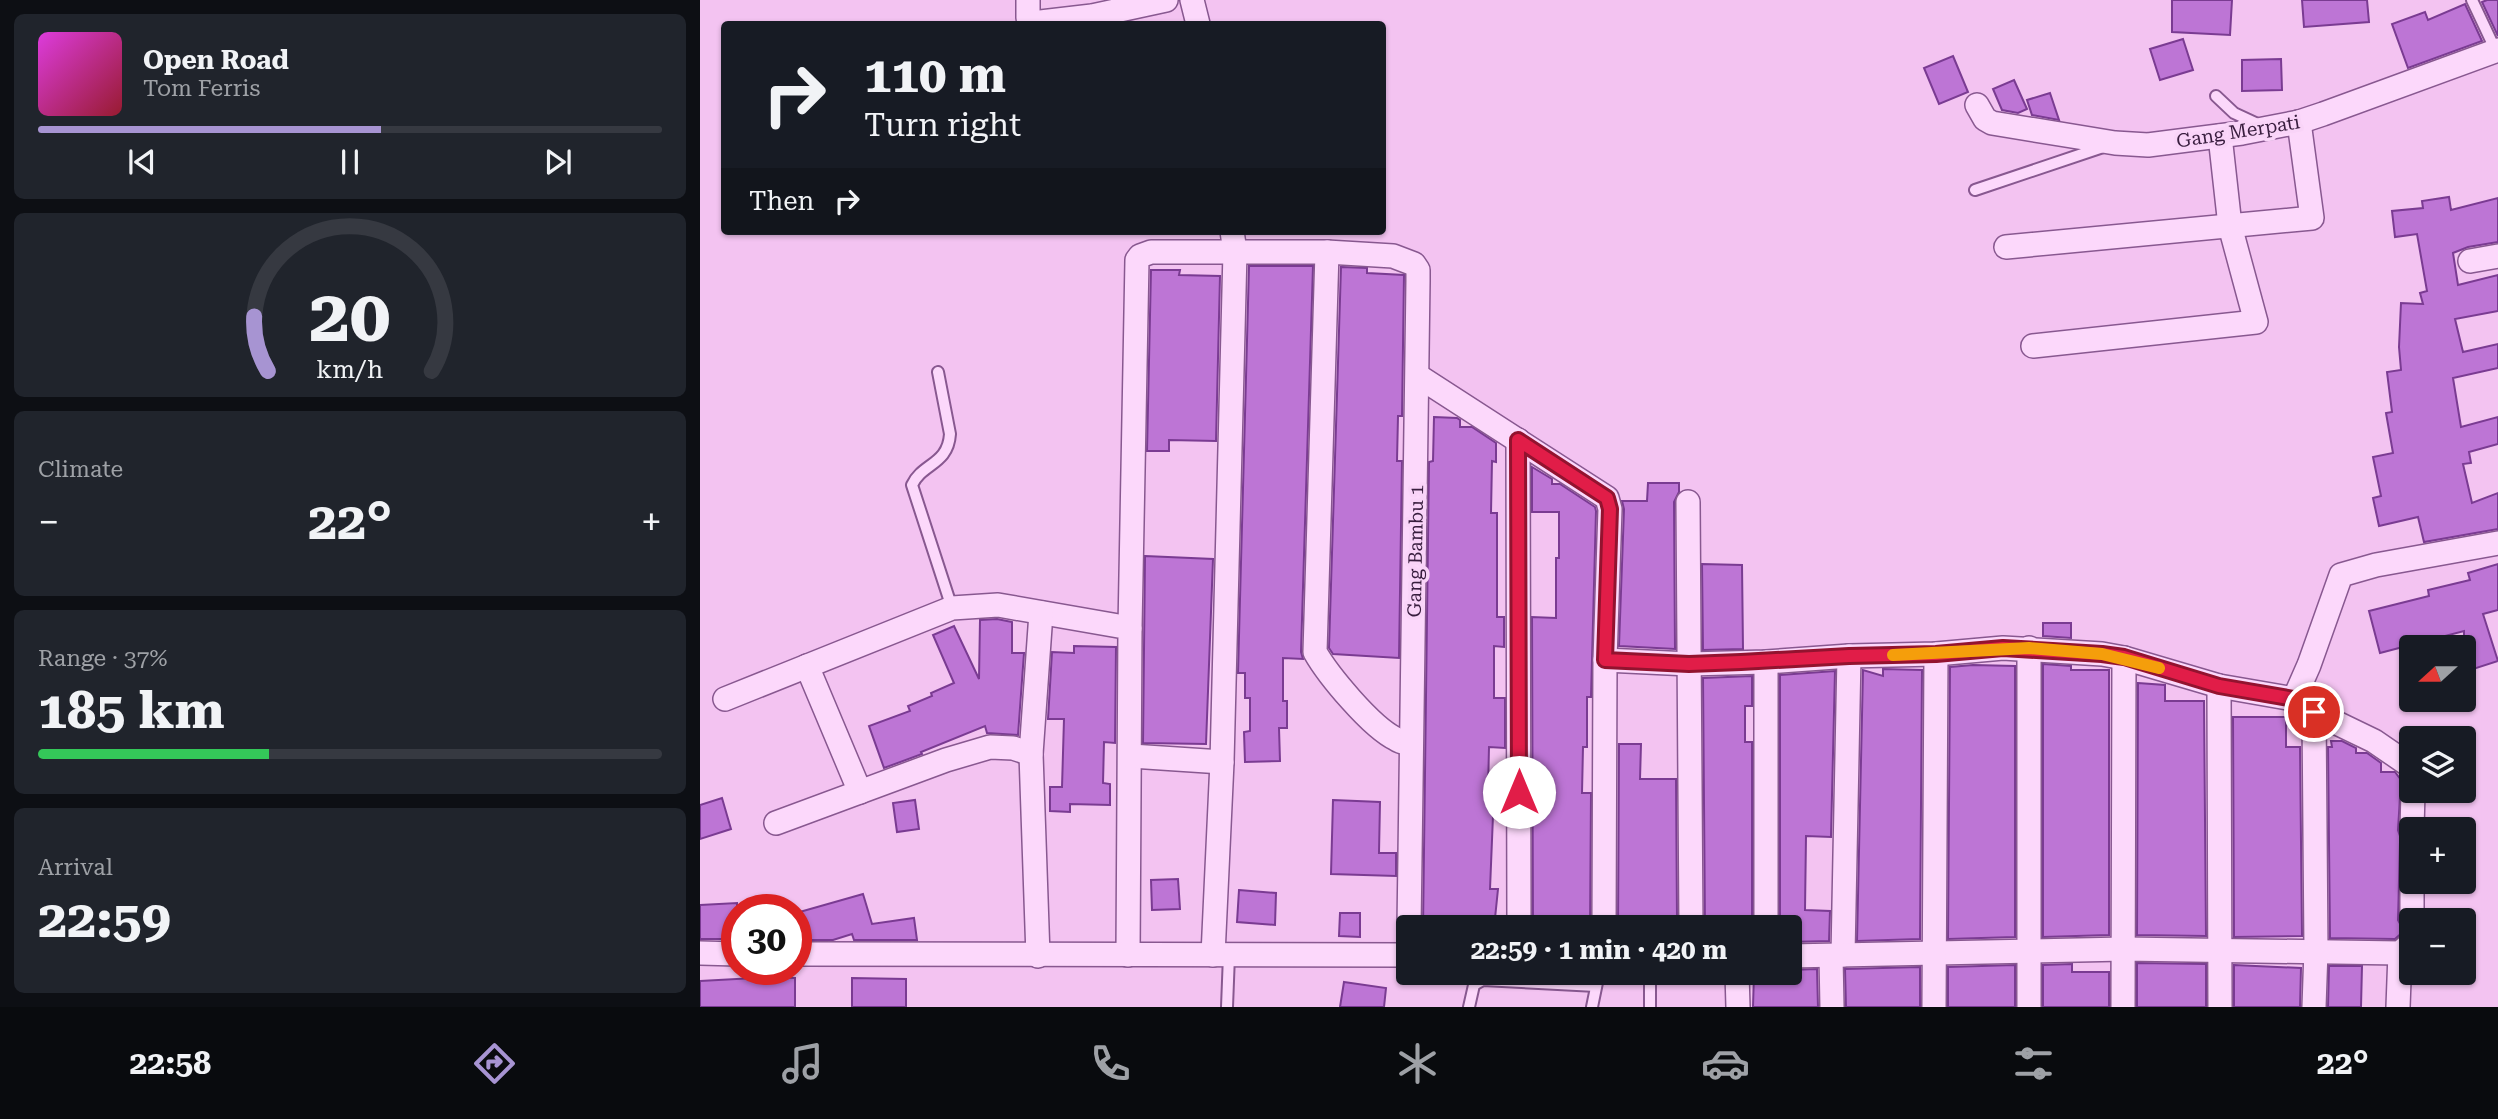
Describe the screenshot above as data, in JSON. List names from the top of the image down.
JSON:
{
  "streets": {
    "street": ["Gang Merpati", "Gang Bambu 1"]
  },
  "north": "left",
  "page": {
    "turn": ["110 m", "Turn right"],
    "song": ["Open Road", "Tom Ferris"],
    "then": "Then",
    "tile": [
      "Climate",
      ["Range · 37%", "185 km"],
      ["Arrival", "22:59"]
    ],
    "heat": ["−", "22°", "+"],
    "map_buttons": ["+", "−"],
    "limit": "30",
    "trip": "22:59 · 1 min · 420 m",
    "tabs": ["22:58", "22°"],
    "gauge": ["20", "km/h"]
  }
}
